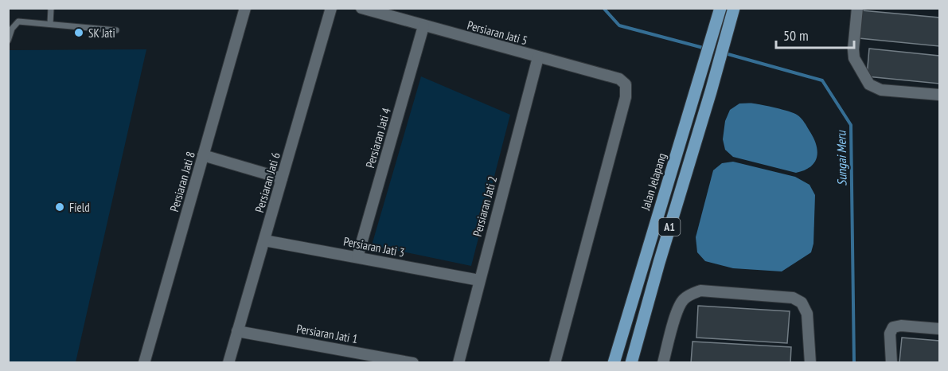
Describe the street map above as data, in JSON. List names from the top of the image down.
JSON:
{
  "streets": {
    "main road": ["Jalan Jelapang", "A1"],
    "street": [
      "Persiaran Jati 5",
      "Persiaran Jati 4",
      "Persiaran Jati 8",
      "Persiaran Jati 6",
      "Persiaran Jati 2",
      "Persiaran Jati 3",
      "Persiaran Jati 1"
    ]
  },
  "crossings": [
    ["Persiaran Jati 5", "Persiaran Jati 4"],
    ["Persiaran Jati 5", "Persiaran Jati 2"],
    ["Persiaran Jati 4", "Persiaran Jati 3"],
    ["Persiaran Jati 6", "Persiaran Jati 3"],
    ["Persiaran Jati 6", "Persiaran Jati 1"],
    ["Persiaran Jati 2", "Persiaran Jati 3"]
  ],
  "water": ["Sungai Meru"],
  "places": ["SK Jati", "Field"],
  "scale_bar": "50 m"
}
